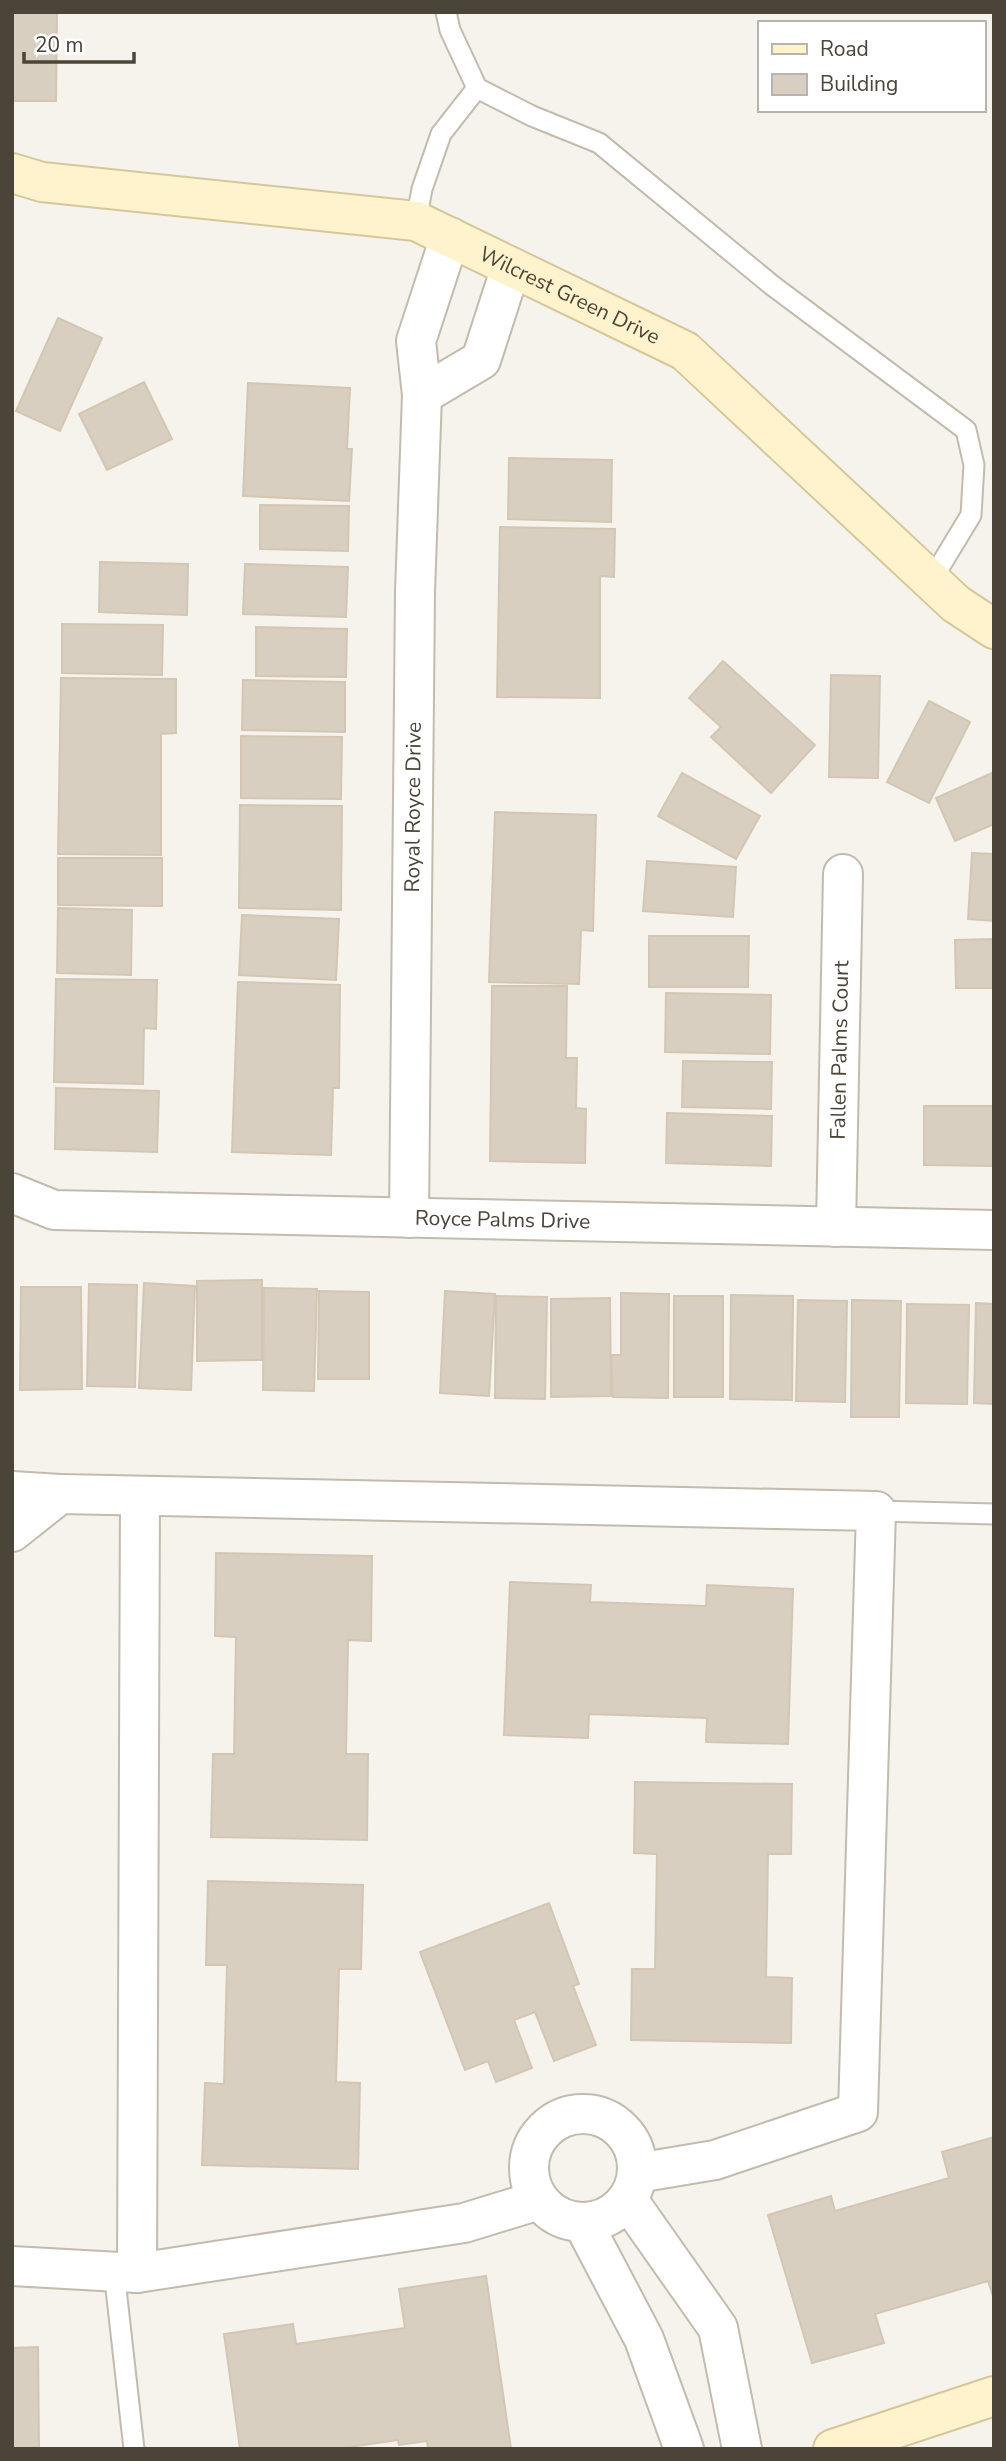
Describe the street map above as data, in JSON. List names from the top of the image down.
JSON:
{
  "streets": {
    "street": [
      "Wilcrest Green Drive",
      "Royal Royce Drive",
      "Fallen Palms Court",
      "Royce Palms Drive"
    ]
  },
  "crossings": [
    ["Wilcrest Green Drive", "Royal Royce Drive"],
    ["Royal Royce Drive", "Royce Palms Drive"],
    ["Fallen Palms Court", "Royce Palms Drive"]
  ],
  "legend": ["Road", "Building"],
  "scale_bar": "20 m"
}
